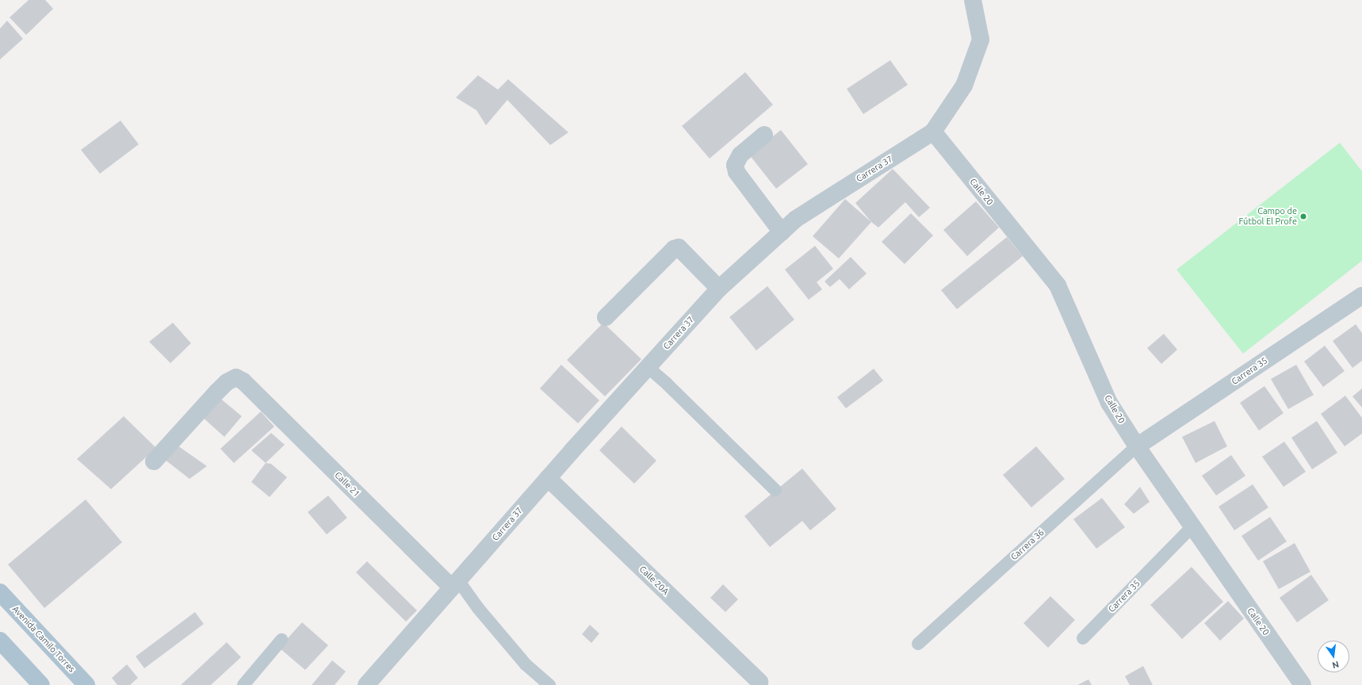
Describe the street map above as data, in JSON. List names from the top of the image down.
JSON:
{
  "streets": {
    "main road": ["Avenida Camilo Torres"],
    "street": [
      "Carrera 37",
      "Calle 20",
      "Carrera 35",
      "Calle 21",
      "Calle 20A"
    ],
    "lane": ["Carrera 36"]
  },
  "crossings": [
    ["Carrera 37", "Calle 20"],
    ["Carrera 37", "Calle 21"],
    ["Carrera 37", "Calle 20A"],
    ["Calle 20", "Carrera 35"],
    ["Calle 20", "Carrera 36"],
    ["Carrera 35", "Carrera 36"]
  ],
  "places": ["Campo de Fútbol El Profe"],
  "north": "bottom"
}
